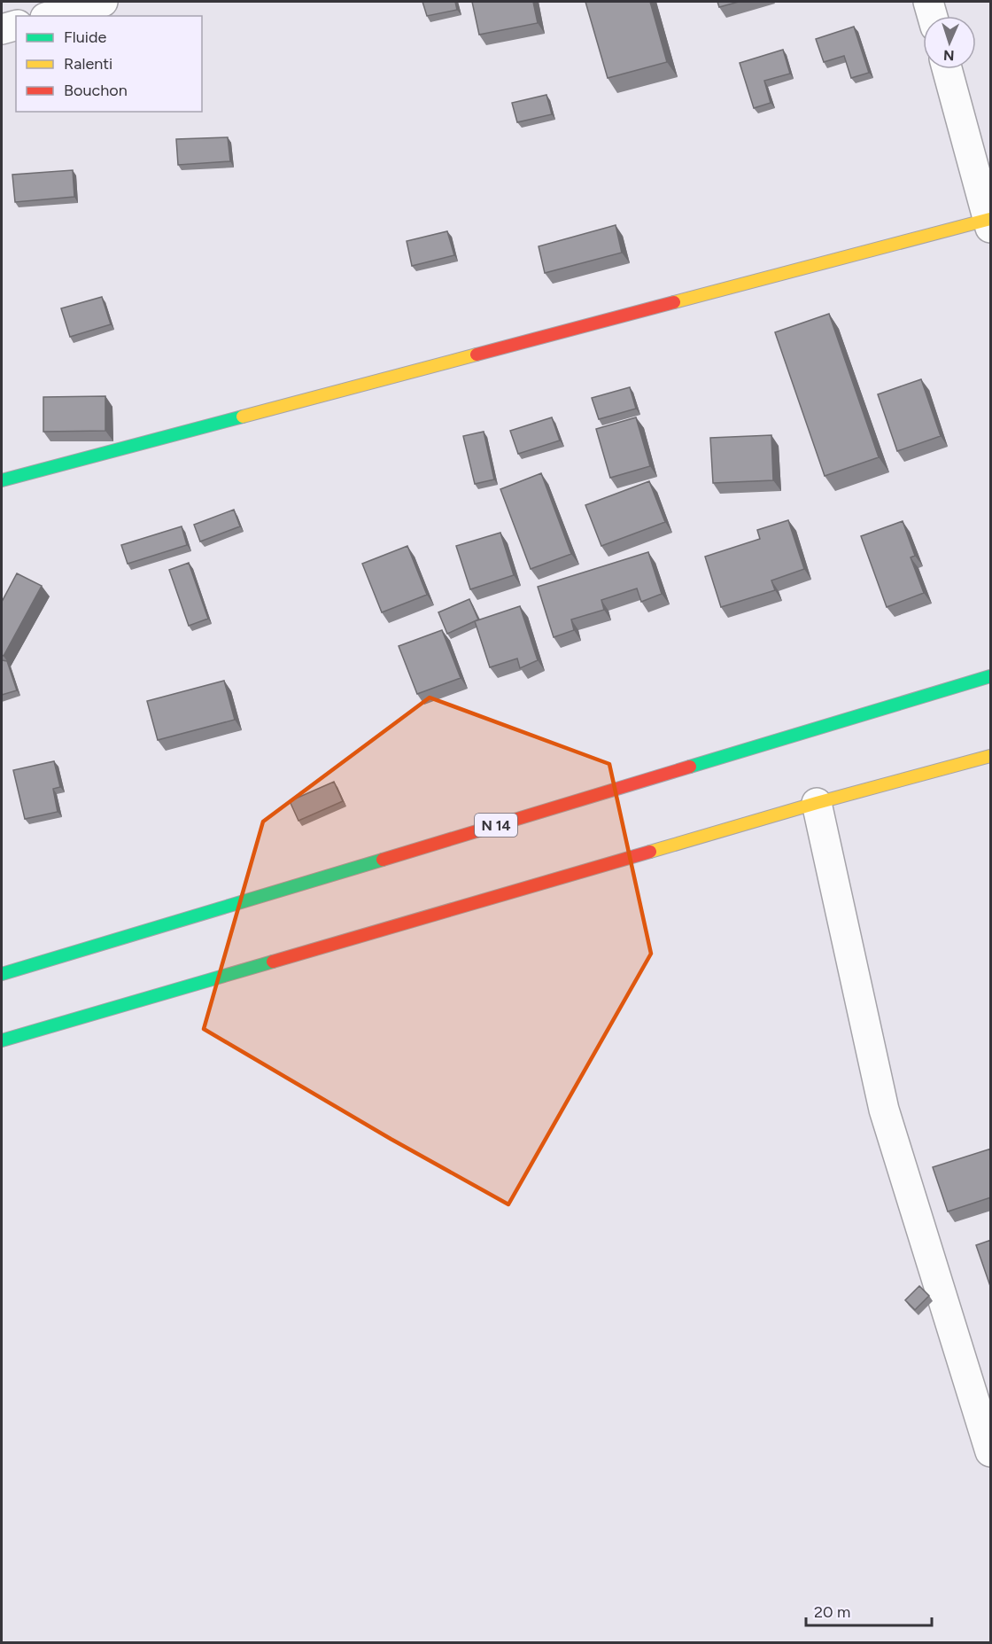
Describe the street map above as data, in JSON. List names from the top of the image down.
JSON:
{
  "streets": {
    "main road": ["N 14"]
  },
  "legend": ["Fluide", "Ralenti", "Bouchon"],
  "scale_bar": "20 m",
  "north": "bottom"
}
